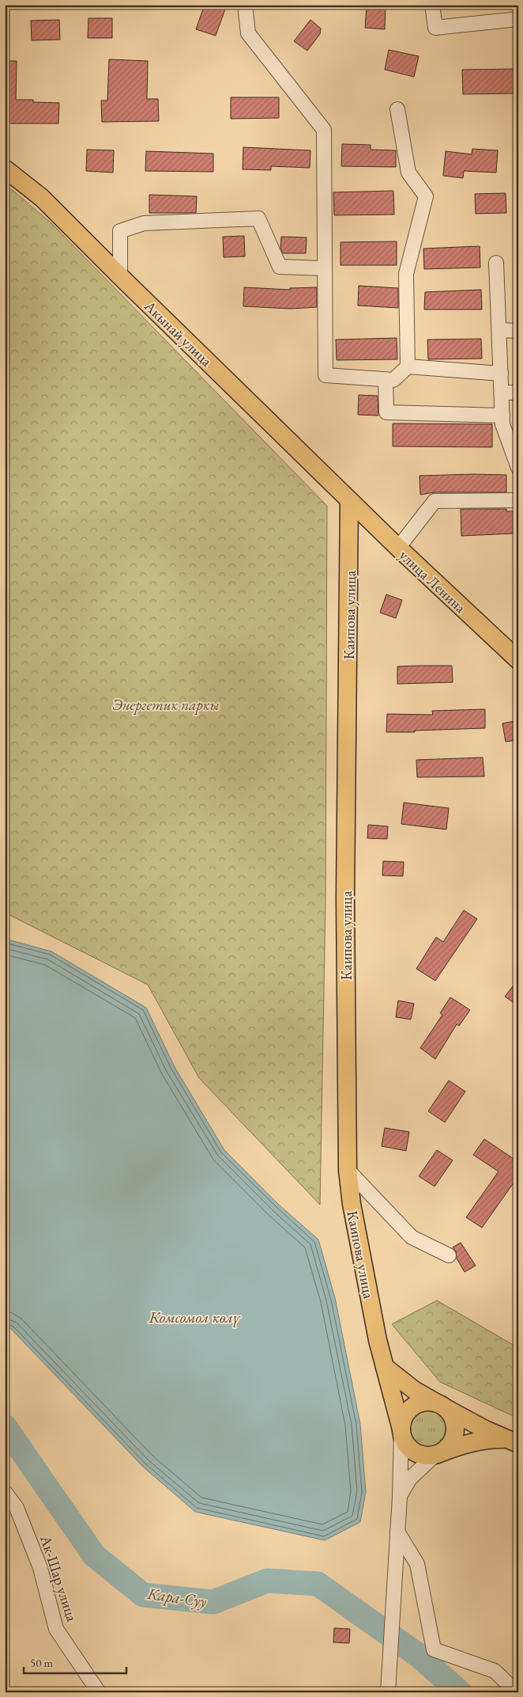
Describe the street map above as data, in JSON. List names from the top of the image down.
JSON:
{
  "streets": {
    "main road": ["Акынай улица", "улица Ленина", "Каипова улица"],
    "street": ["Ак-Шар улица"]
  },
  "crossings": [
    ["Акынай улица", "улица Ленина"],
    ["Акынай улица", "Каипова улица"],
    ["улица Ленина", "Каипова улица"]
  ],
  "water": ["Комсомол көлү", "Кара-Суу"],
  "parks": ["Энергетик паркы"],
  "scale_bar": "50 m"
}
